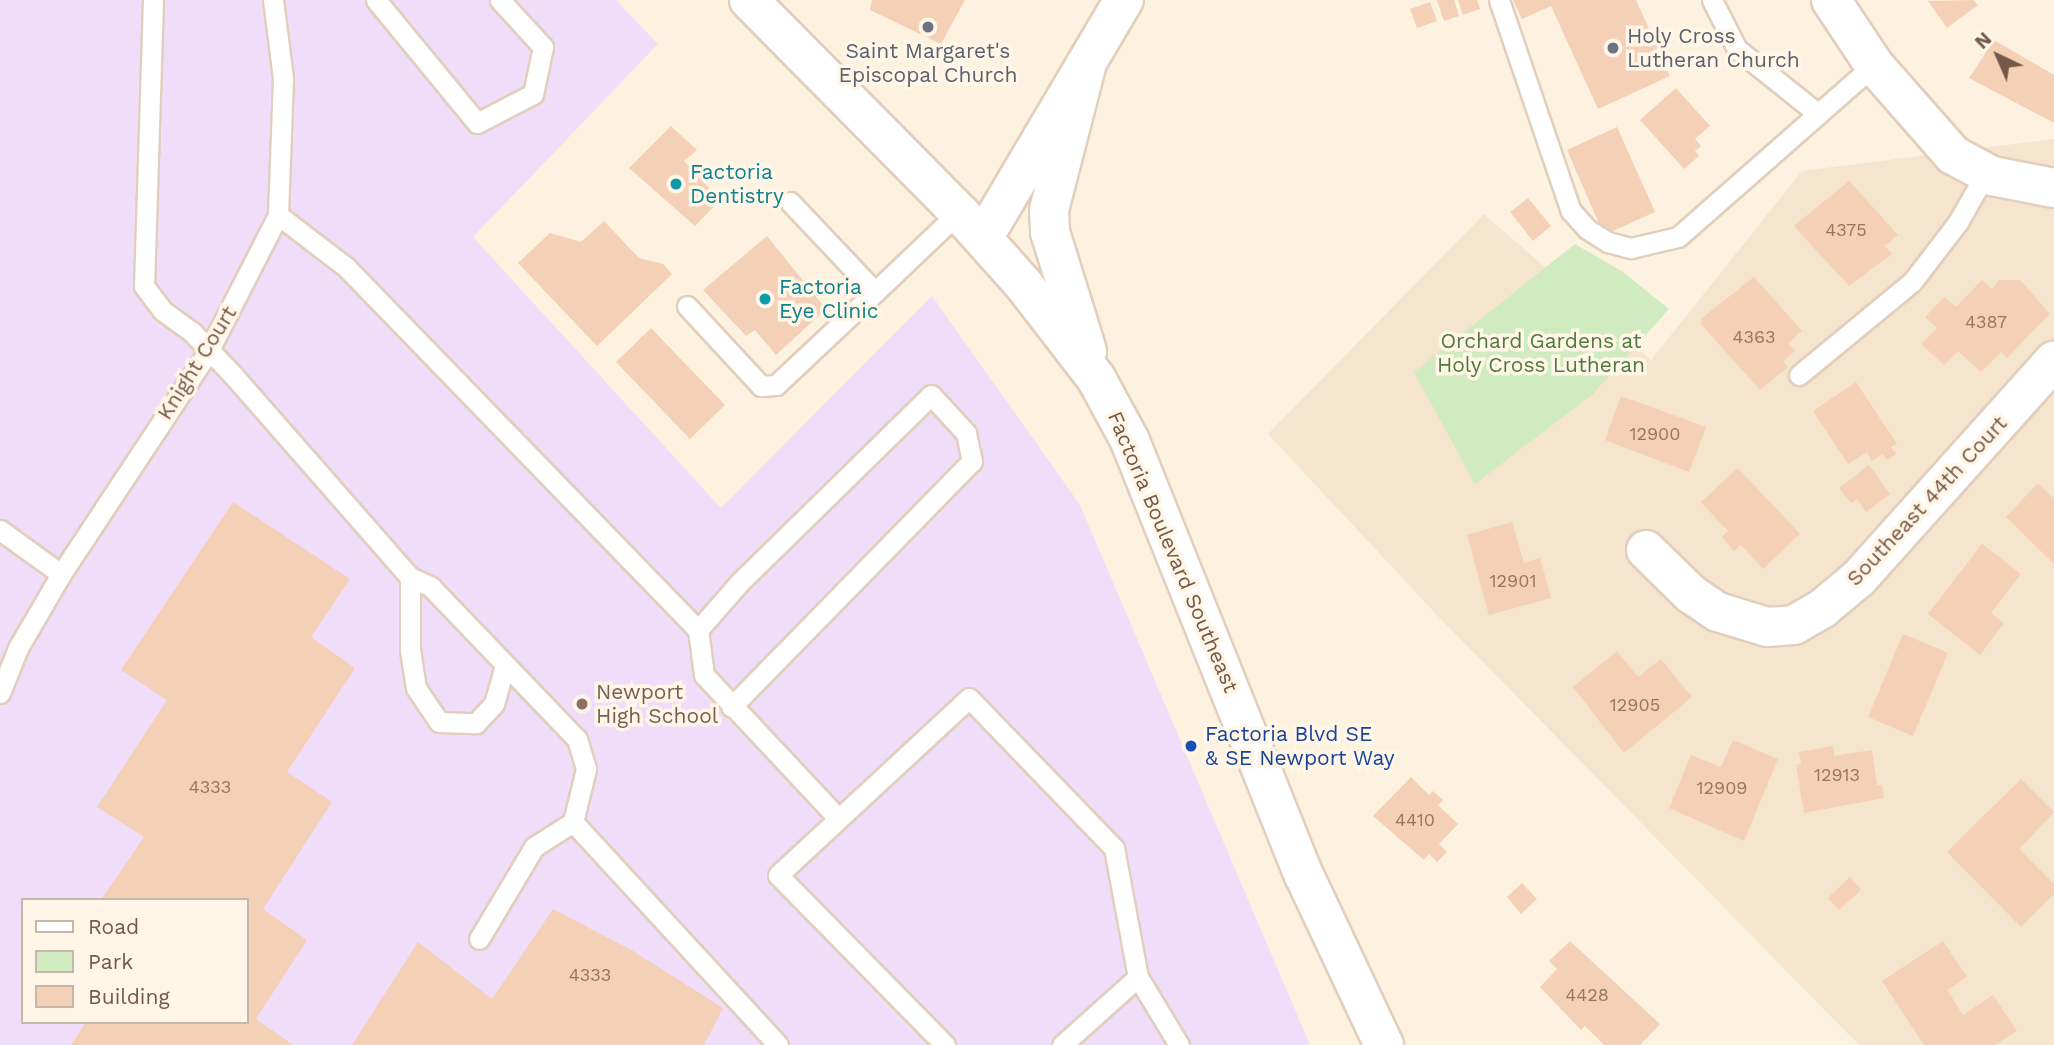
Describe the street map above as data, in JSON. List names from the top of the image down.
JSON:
{
  "streets": {
    "main road": ["Southeast 44th Court", "Factoria Boulevard Southeast"],
    "lane": ["Knight Court"]
  },
  "parks": ["Orchard Gardens at Holy Cross Lutheran"],
  "places": [
    "Saint Margaret's Episcopal Church",
    "Holy Cross Lutheran Church",
    "Factoria Dentistry",
    "Factoria Eye Clinic",
    "Newport High School",
    "Factoria Blvd SE & SE Newport Way"
  ],
  "house_numbers": [
    "4375",
    "4387",
    "4363",
    "12900",
    "12901",
    "12905",
    "12913",
    "4333",
    "12909",
    "4410",
    "4333",
    "4428"
  ],
  "legend": ["Road", "Park", "Building"],
  "north": "top left"
}
